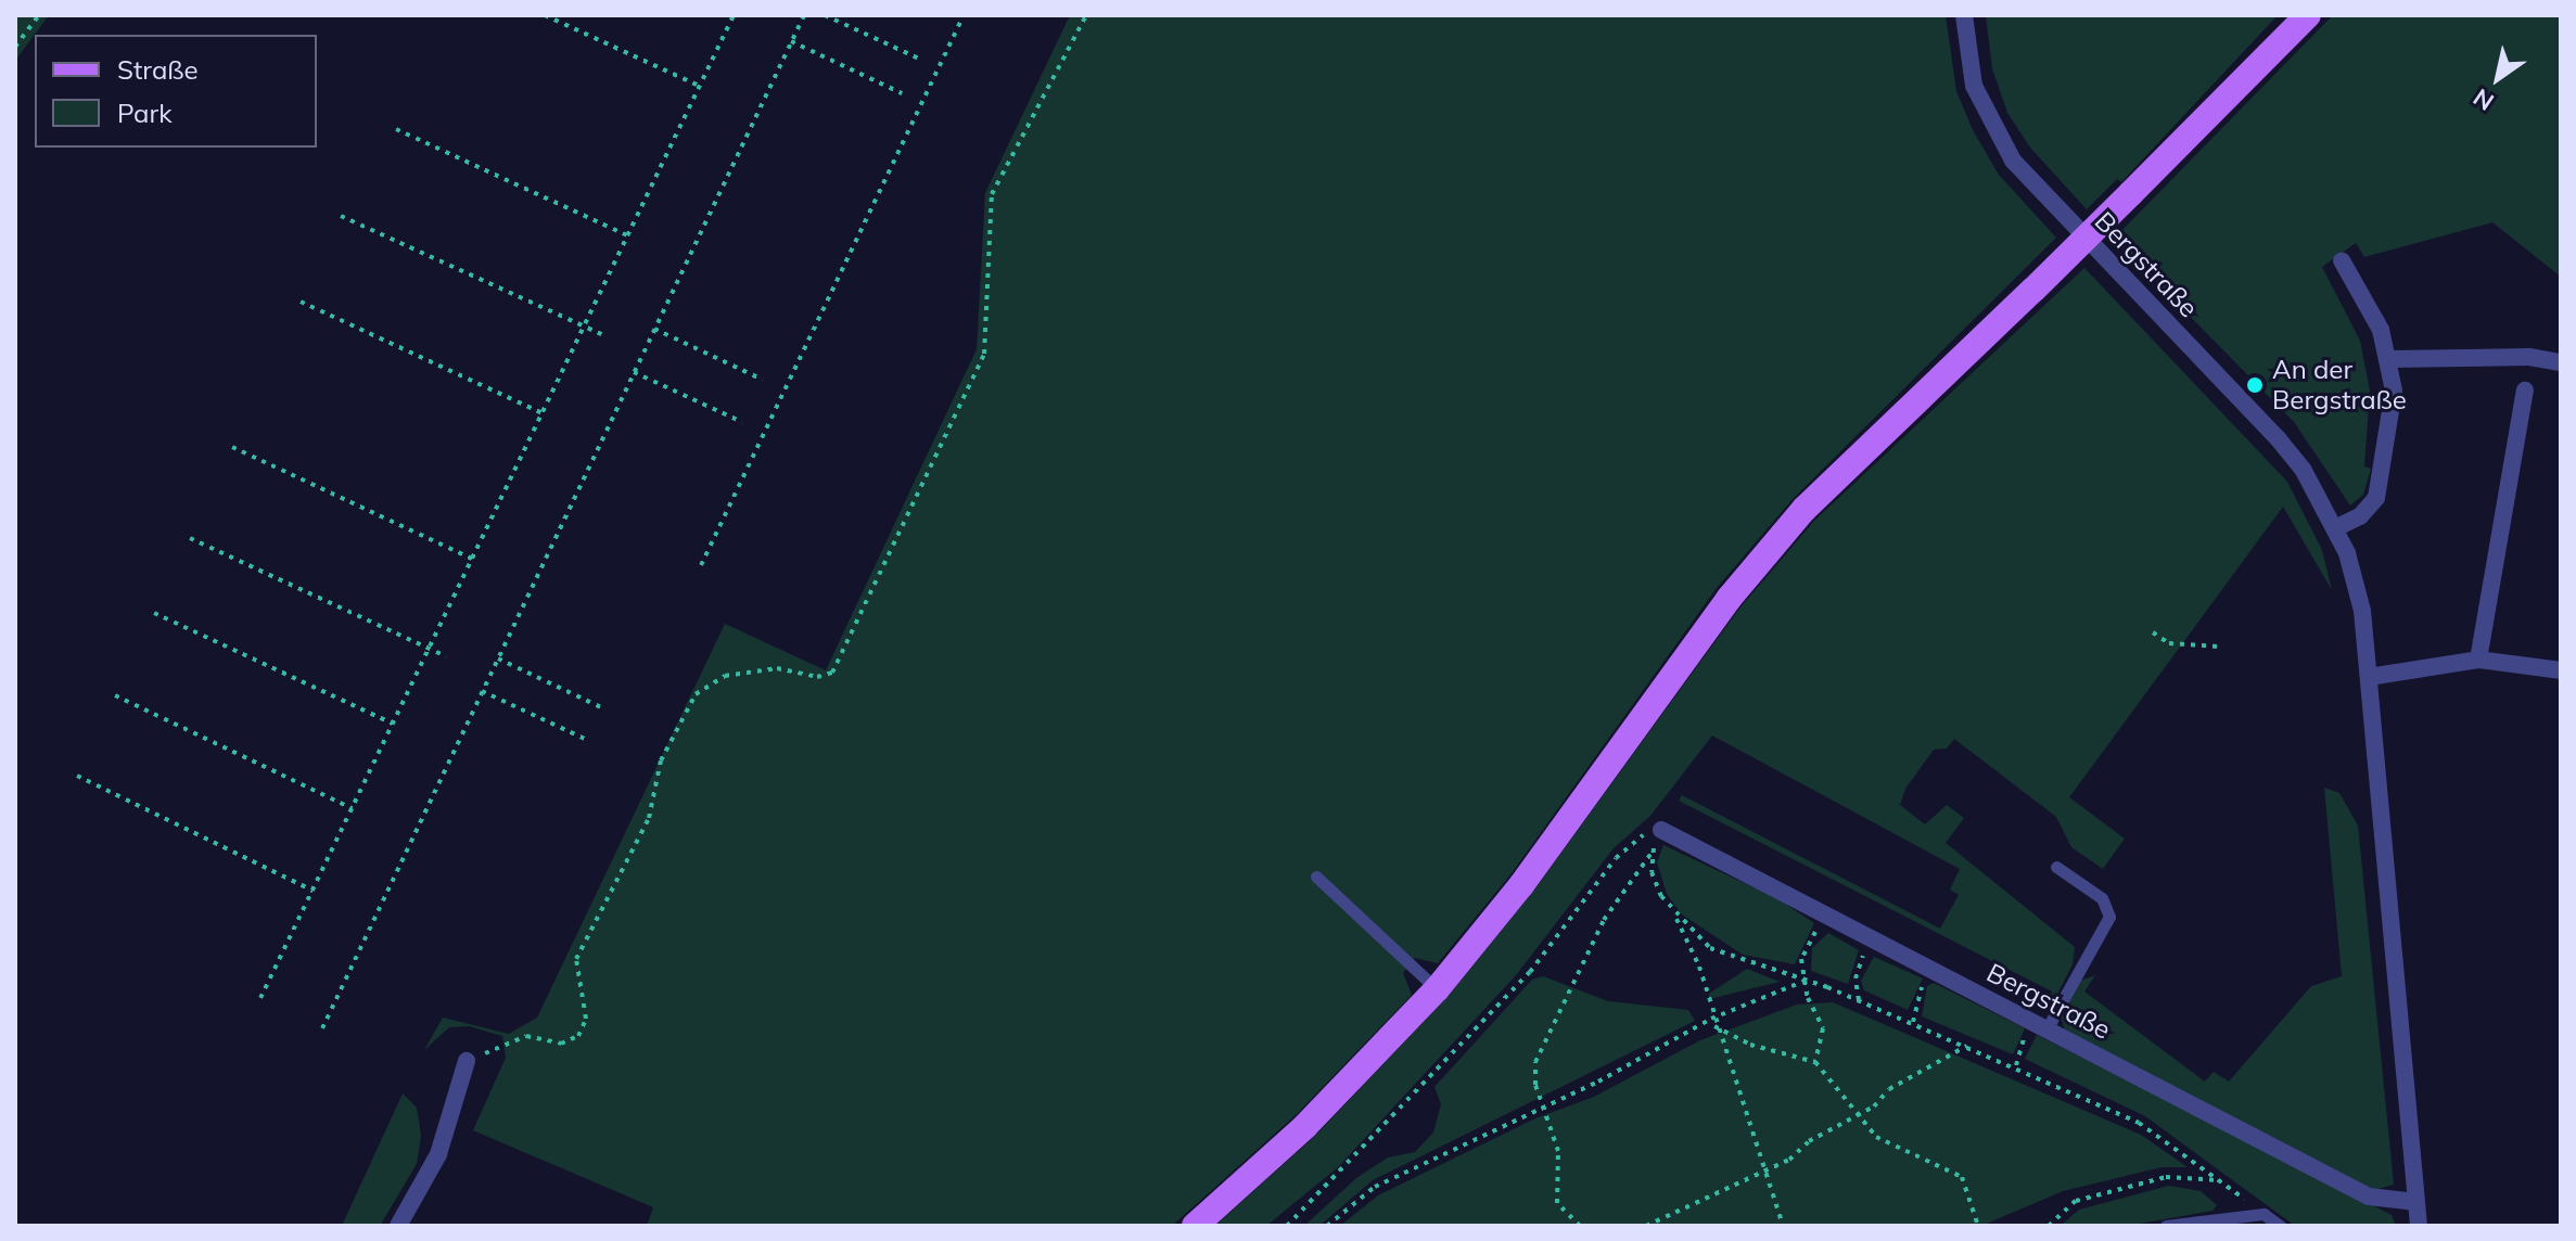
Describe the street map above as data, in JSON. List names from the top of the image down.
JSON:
{
  "streets": {
    "street": ["Bergstraße"]
  },
  "places": ["An der Bergstraße"],
  "legend": ["Straße", "Park"],
  "north": "bottom left"
}
